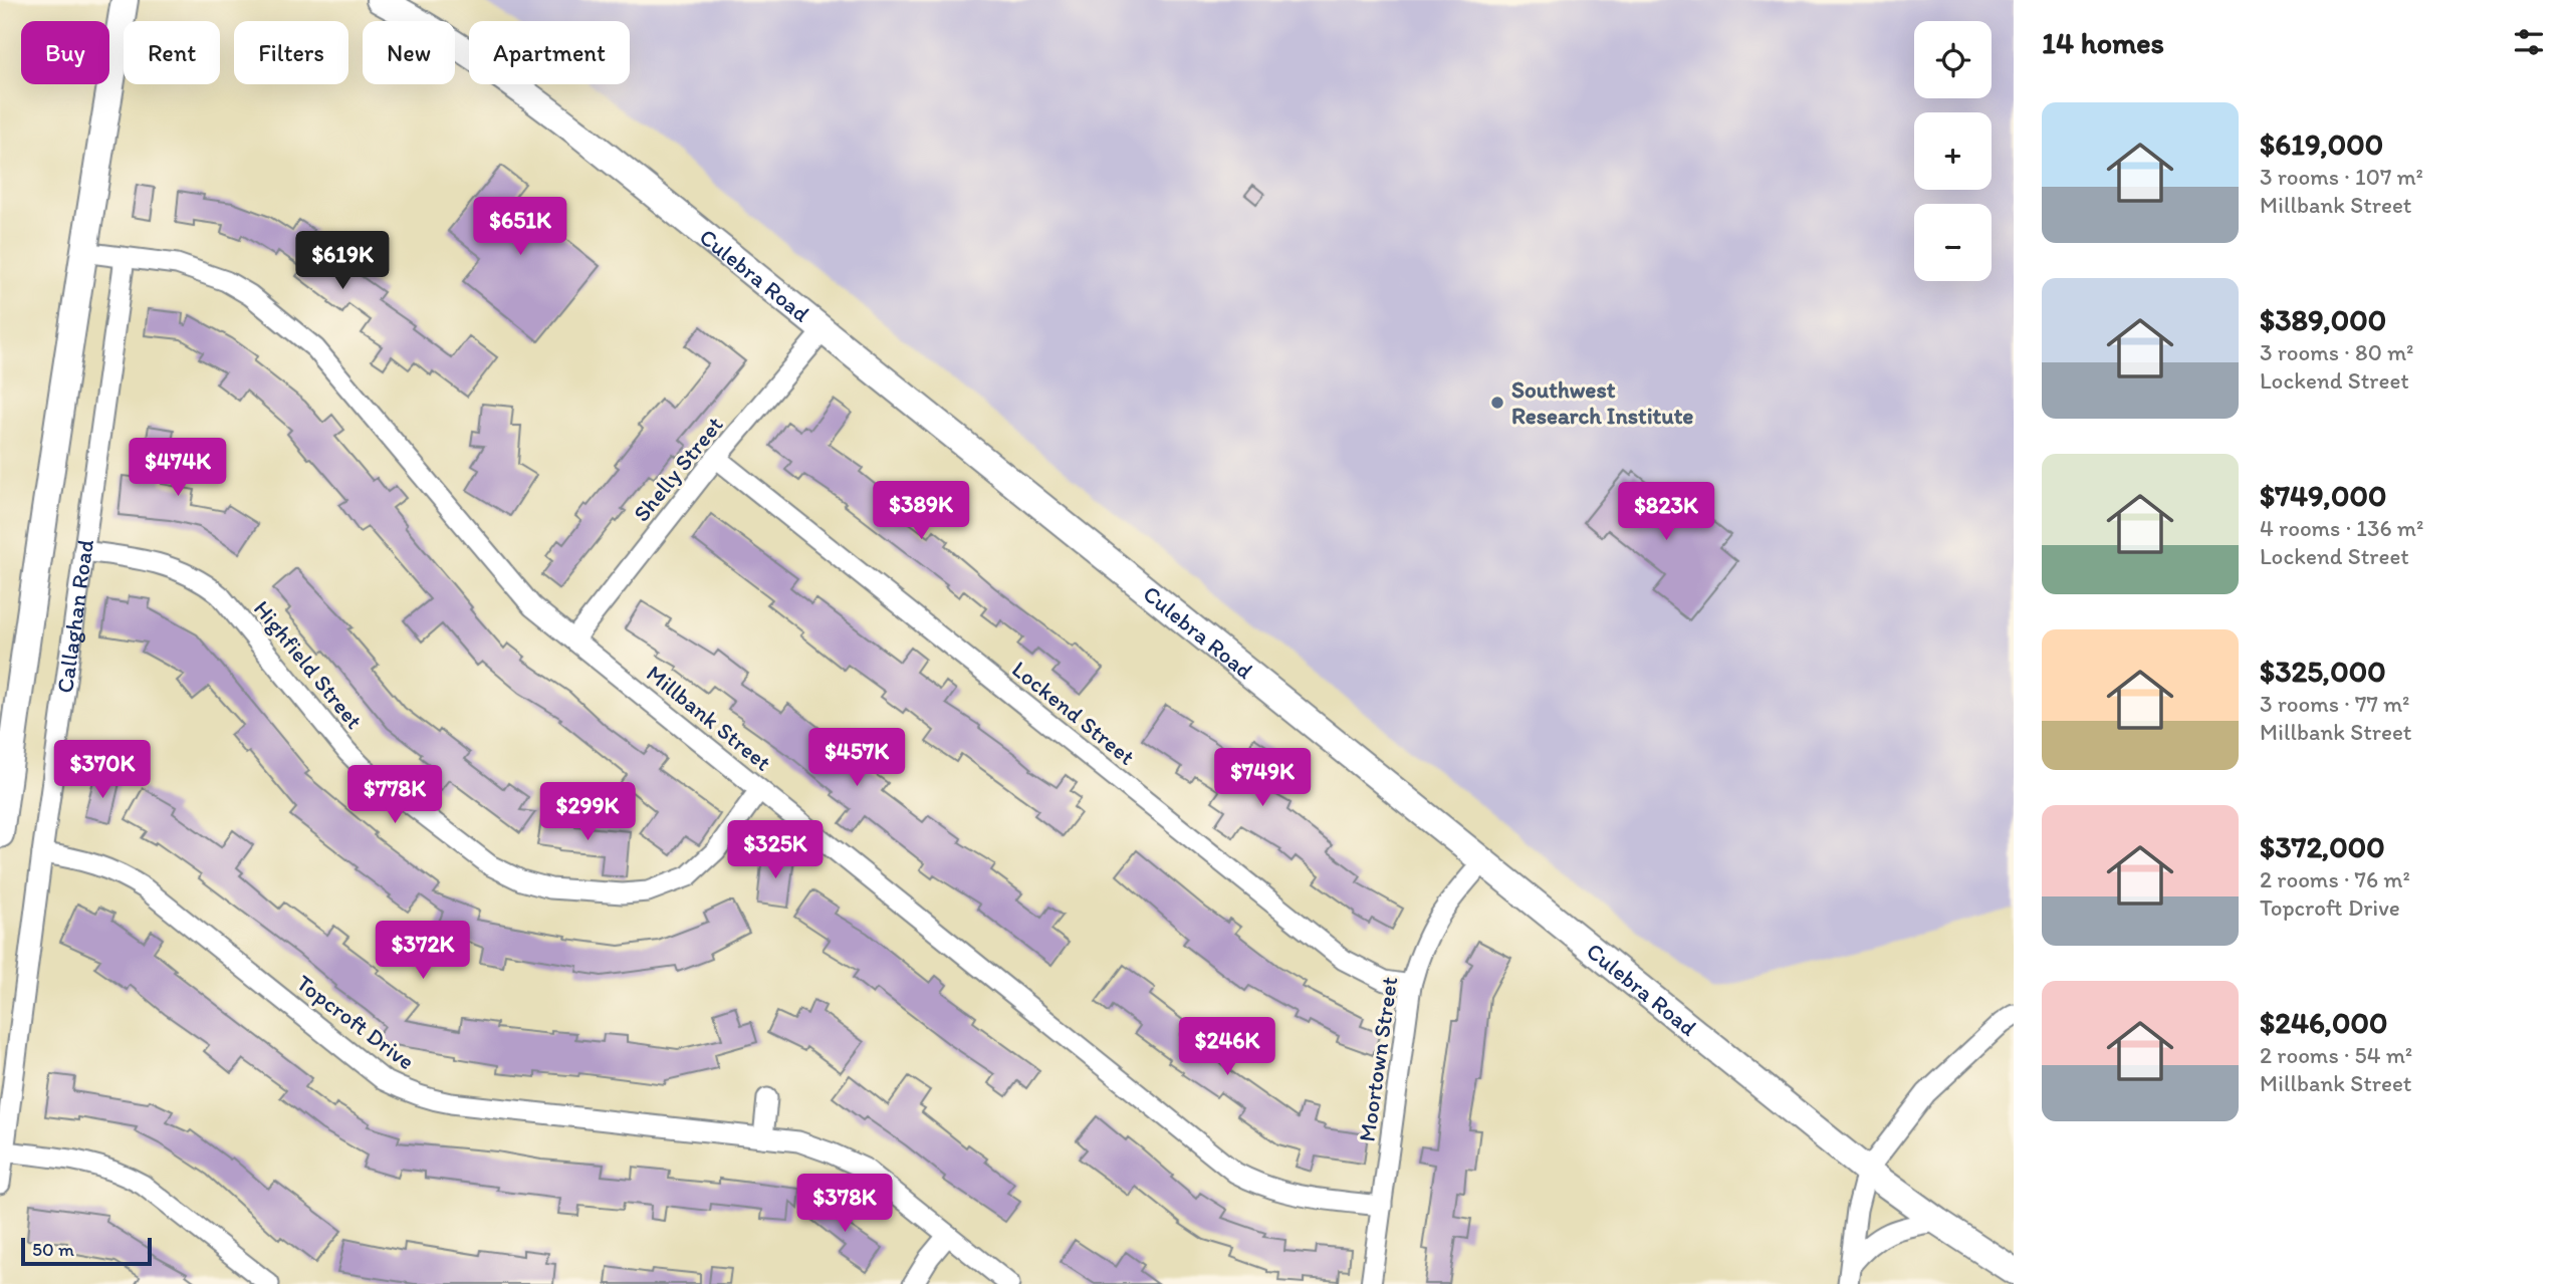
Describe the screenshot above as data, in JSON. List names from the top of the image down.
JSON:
{
  "streets": {
    "main road": ["Culebra Road", "Callaghan Road"],
    "street": [
      "Shelly Street",
      "Highfield Street",
      "Lockend Street",
      "Millbank Street",
      "Topcroft Drive",
      "Moortown Street"
    ]
  },
  "crossings": [
    ["Culebra Road", "Shelly Street"],
    ["Culebra Road", "Moortown Street"],
    ["Shelly Street", "Lockend Street"],
    ["Shelly Street", "Millbank Street"],
    ["Callaghan Road", "Highfield Street"],
    ["Callaghan Road", "Millbank Street"],
    ["Callaghan Road", "Topcroft Drive"],
    ["Highfield Street", "Millbank Street"],
    ["Lockend Street", "Moortown Street"],
    ["Millbank Street", "Moortown Street"]
  ],
  "places": ["Southwest Research Institute"],
  "scale_bar": "50 m",
  "page": {
    "heading": "14 homes",
    "map_buttons": ["+", "−"],
    "chip": [
      "Buy",
      "Rent",
      "Filters",
      "New",
      "Apartment"
    ],
    "list": [
      {
        "name": "$619,000",
        "note": "3 rooms · 107 m² · Millbank Street"
      },
      {
        "name": "$389,000",
        "note": "3 rooms · 80 m² · Lockend Street"
      },
      {
        "name": "$749,000",
        "note": "4 rooms · 136 m² · Lockend Street"
      },
      {
        "name": "$325,000",
        "note": "3 rooms · 77 m² · Millbank Street"
      },
      {
        "name": "$372,000",
        "note": "2 rooms · 76 m² · Topcroft Drive"
      },
      {
        "name": "$246,000",
        "note": "2 rooms · 54 m² · Millbank Street"
      }
    ],
    "price": [
      "$651K",
      "$619K",
      "$474K",
      "$389K",
      "$823K",
      "$457K",
      "$370K",
      "$749K",
      "$778K",
      "$299K",
      "$325K",
      "$372K",
      "$246K",
      "$378K"
    ],
    "scale": "50 m"
  }
}
